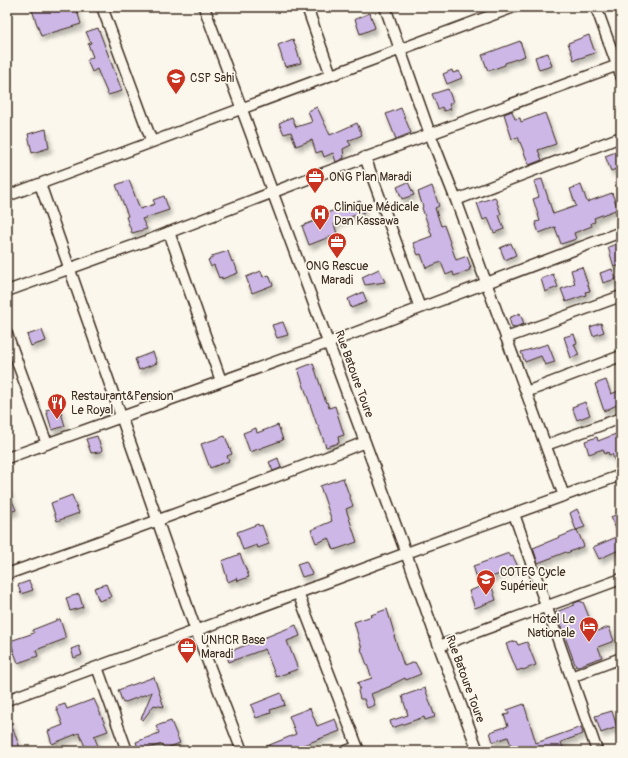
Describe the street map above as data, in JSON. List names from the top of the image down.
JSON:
{
  "streets": {
    "street": ["Rue Batoure Toure"]
  },
  "places": {
    "school or university": ["CSP Sahi", "COTEG Cycle Supérieur"],
    "office": ["ONG Plan Maradi", "ONG Rescue Maradi", "UNHCR Base Maradi"],
    "hospital": ["Clinique Médicale Dan Kassawa"],
    "restaurant": ["Restaurant&Pension Le Royal"],
    "hotel": ["Hotel Le Nationale"]
  }
}
